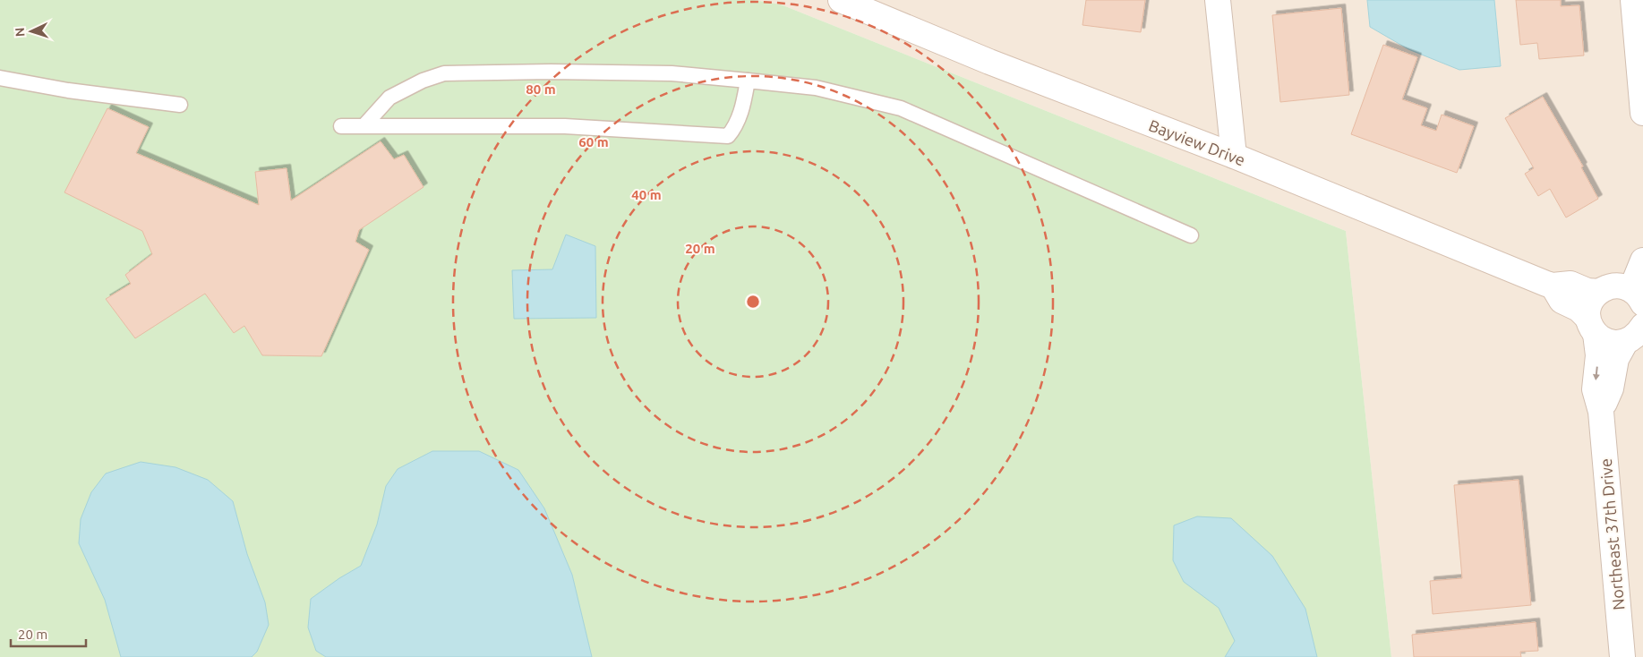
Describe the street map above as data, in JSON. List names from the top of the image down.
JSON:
{
  "streets": {
    "street": ["Bayview Drive", "Northeast 37th Drive"]
  },
  "scale_bar": "20 m",
  "north": "left",
  "rings": [
    "80 m",
    "60 m",
    "40 m",
    "20 m"
  ]
}
